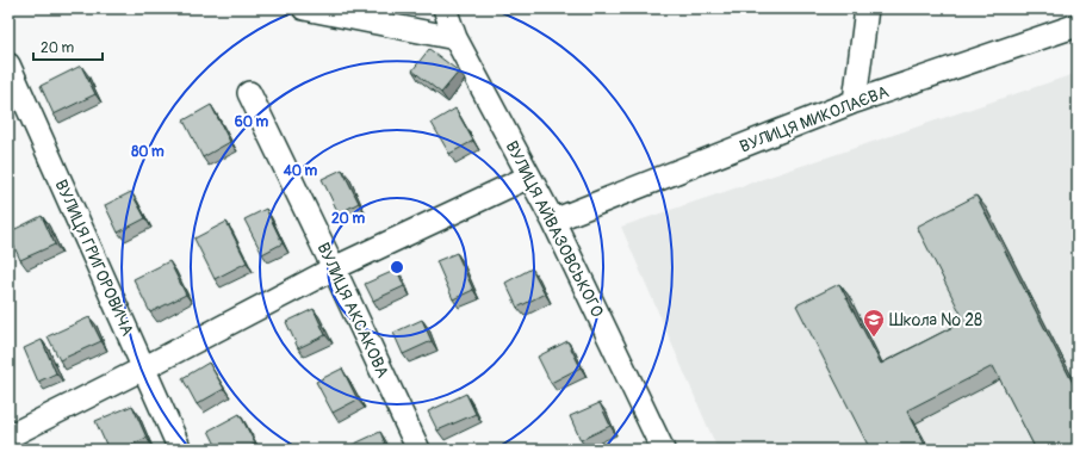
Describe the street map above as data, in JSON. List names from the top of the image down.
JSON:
{
  "streets": {
    "street": [
      "ВУЛИЦЯ МИКОЛАЄВА",
      "ВУЛИЦЯ АЙВАЗОВСЬКОГО",
      "ВУЛИЦЯ ГРИГОРОВИЧА",
      "ВУЛИЦЯ АКСАКОВА"
    ]
  },
  "crossings": [
    ["ВУЛИЦЯ МИКОЛАЄВА", "ВУЛИЦЯ АЙВАЗОВСЬКОГО"]
  ],
  "places": {
    "school or university": ["Школа № 28"]
  },
  "scale_bar": "20 m",
  "rings": [
    "60 m",
    "80 m",
    "40 m",
    "20 m"
  ]
}
